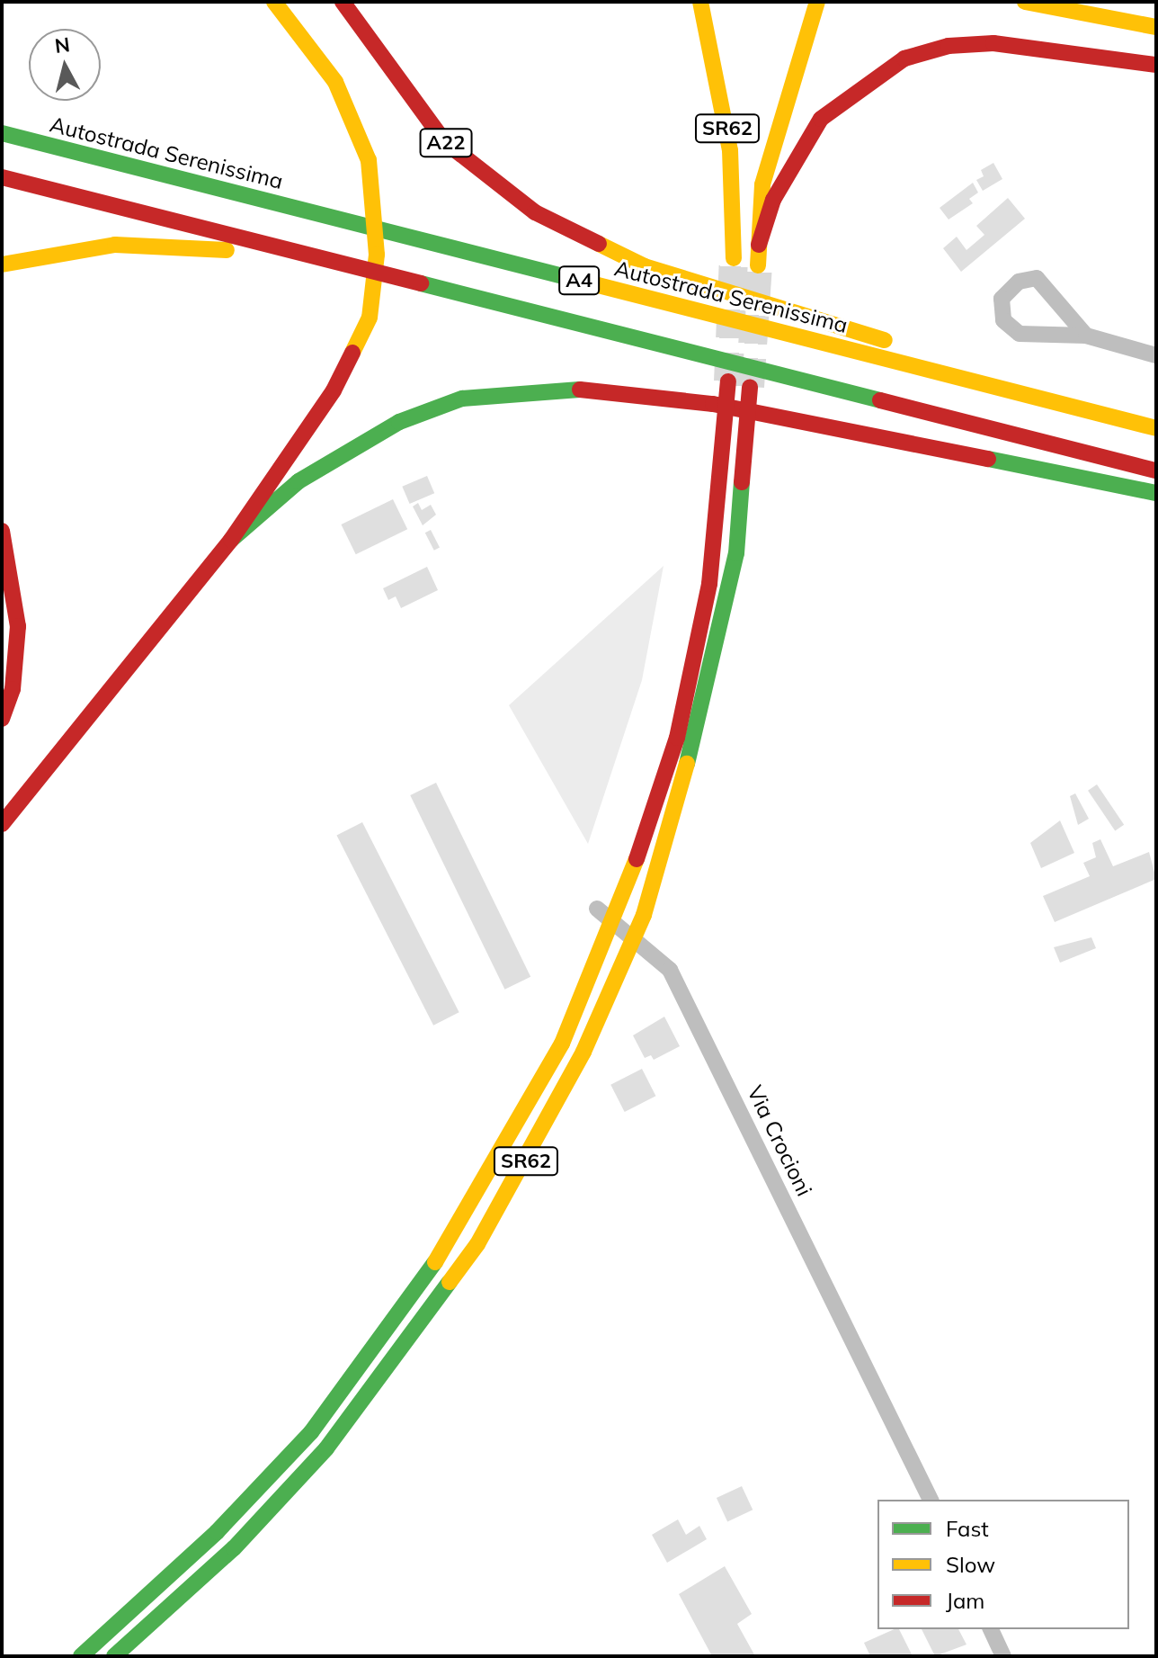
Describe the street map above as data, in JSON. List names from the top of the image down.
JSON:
{
  "streets": {
    "highway": [
      "SR62",
      "A22",
      "Autostrada Serenissima",
      "A4"
    ],
    "street": ["Via Crocioni"]
  },
  "crossings": [
    ["A22", "A4"],
    ["Autostrada Serenissima", "A4"]
  ],
  "legend": ["Fast", "Slow", "Jam"],
  "north": "top"
}
